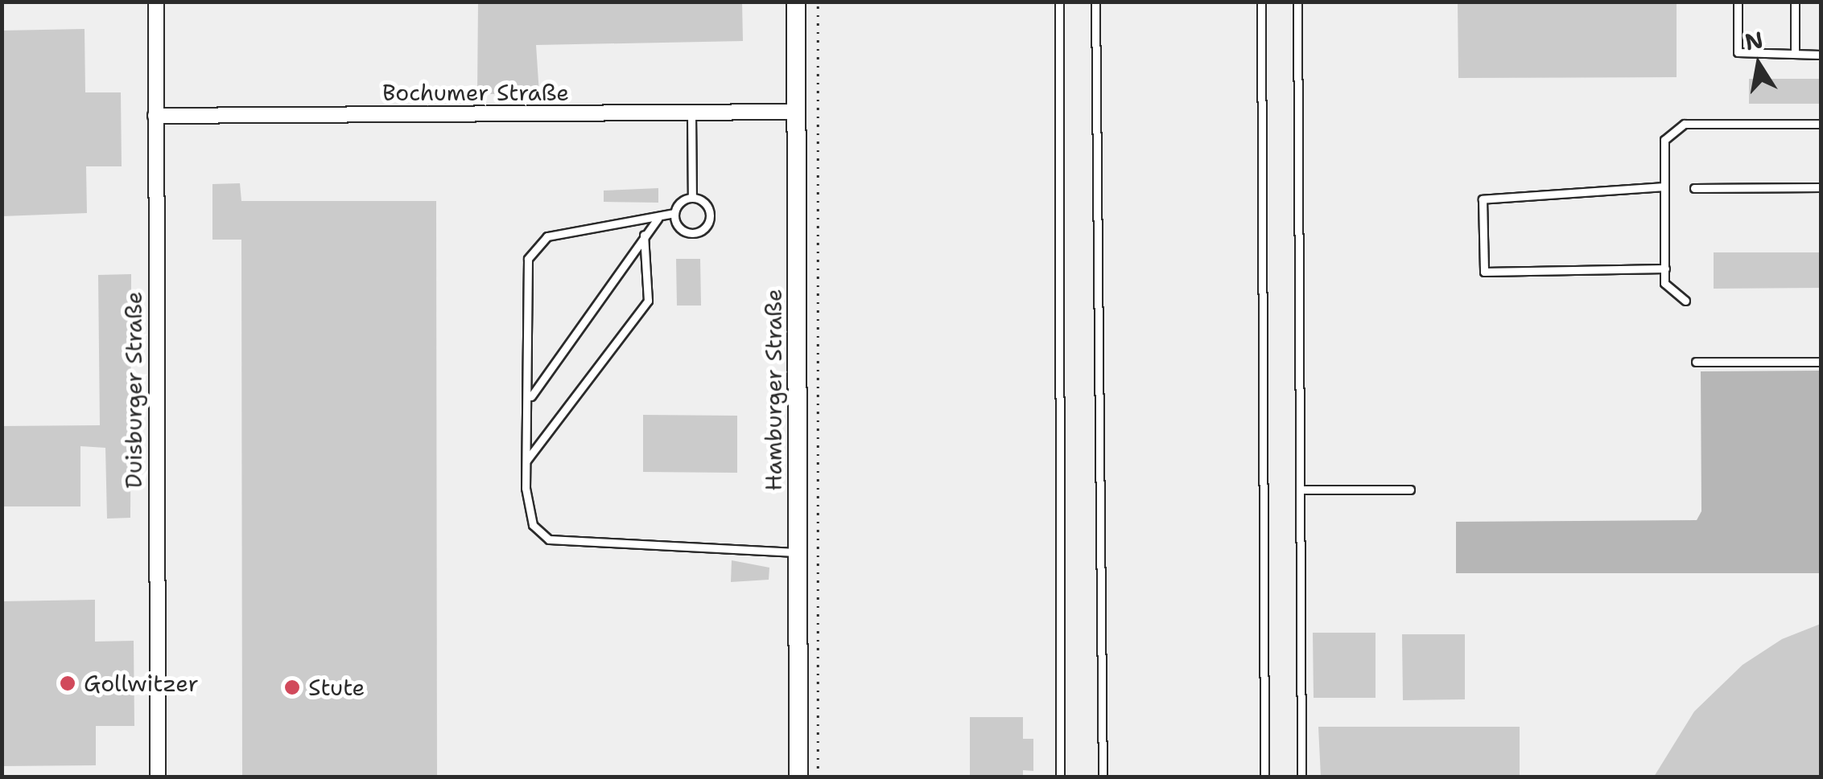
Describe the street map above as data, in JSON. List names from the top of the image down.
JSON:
{
  "streets": {
    "street": ["Bochumer Straße", "Duisburger Straße", "Hamburger Straße"]
  },
  "crossings": [
    ["Bochumer Straße", "Duisburger Straße"],
    ["Bochumer Straße", "Hamburger Straße"]
  ],
  "places": ["Gollwitzer", "Stute"],
  "north": "top"
}
